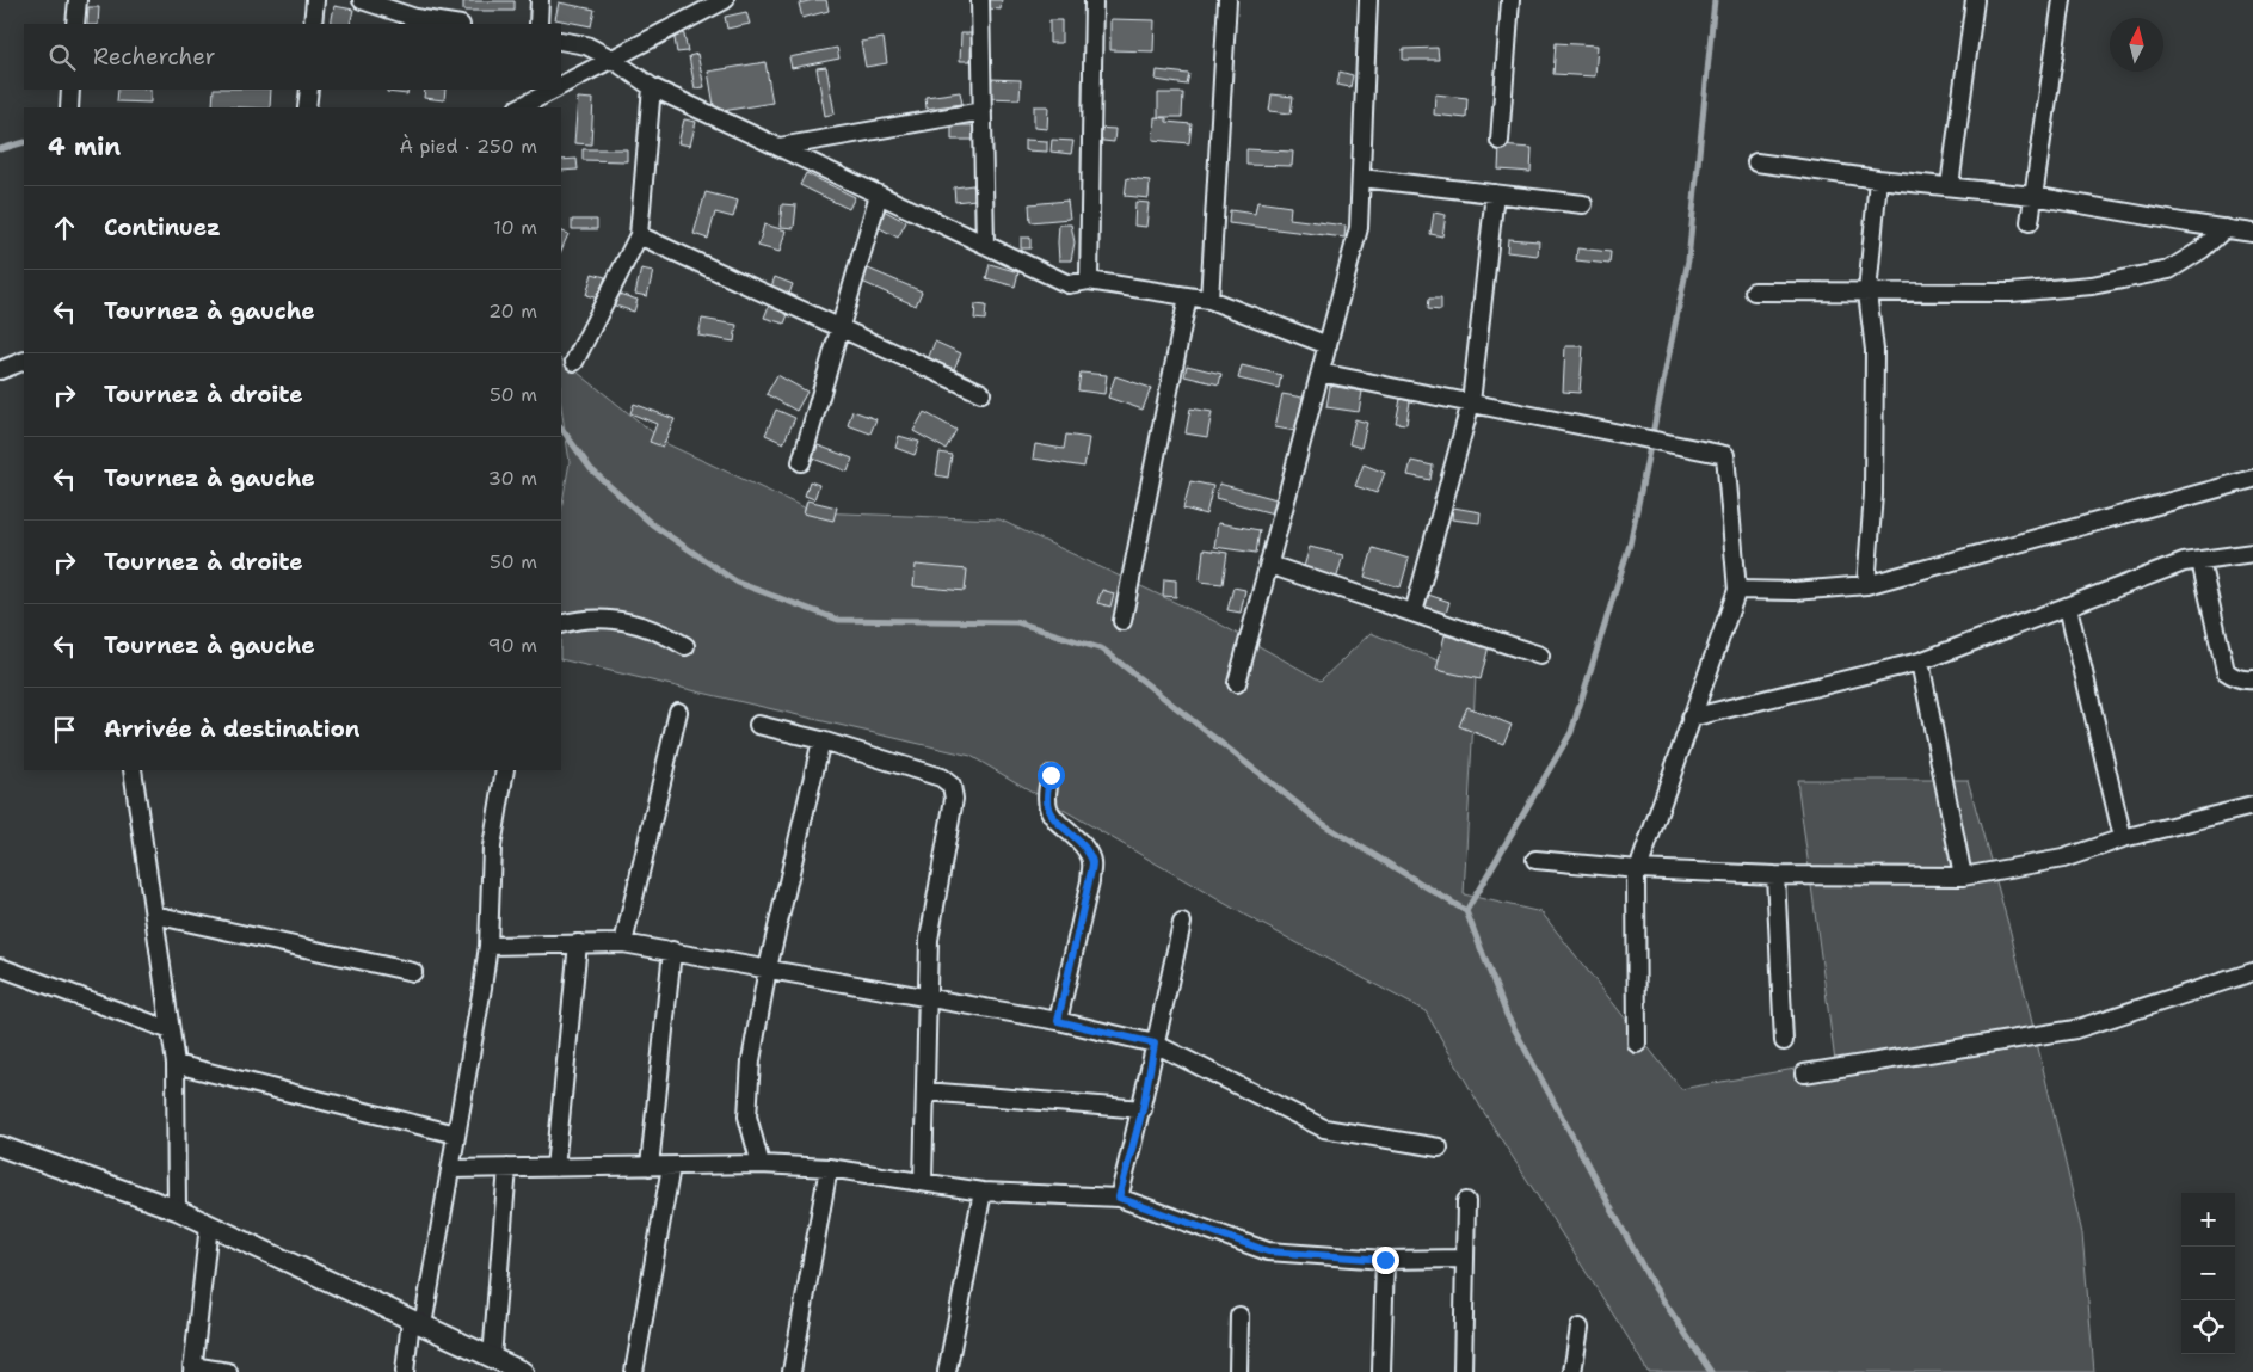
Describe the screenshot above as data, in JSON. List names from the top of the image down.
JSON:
{
  "north": "top",
  "page": {
    "search": "Rechercher",
    "heading": ["4 min", "À pied · 250 m"],
    "list": [
      ["Continuez", "10 m"],
      ["Tournez à gauche", "20 m"],
      ["Tournez à droite", "50 m"],
      ["Tournez à gauche", "30 m"],
      ["Tournez à droite", "50 m"],
      ["Tournez à gauche", "90 m"],
      "Arrivée à destination"
    ],
    "map_buttons": ["+", "−"]
  }
}
